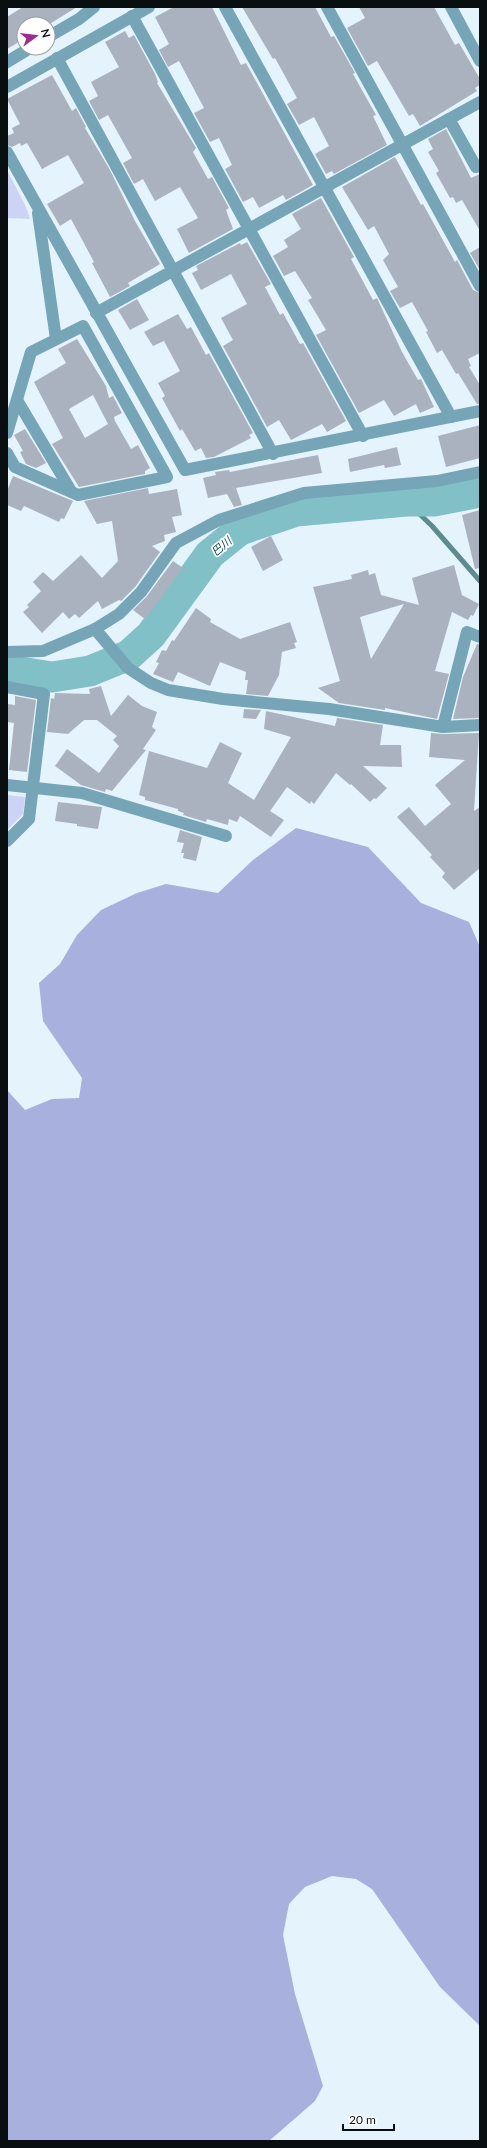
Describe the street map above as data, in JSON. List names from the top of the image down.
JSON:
{
  "water": ["巴川"],
  "scale_bar": "20 m",
  "north": "right"
}
